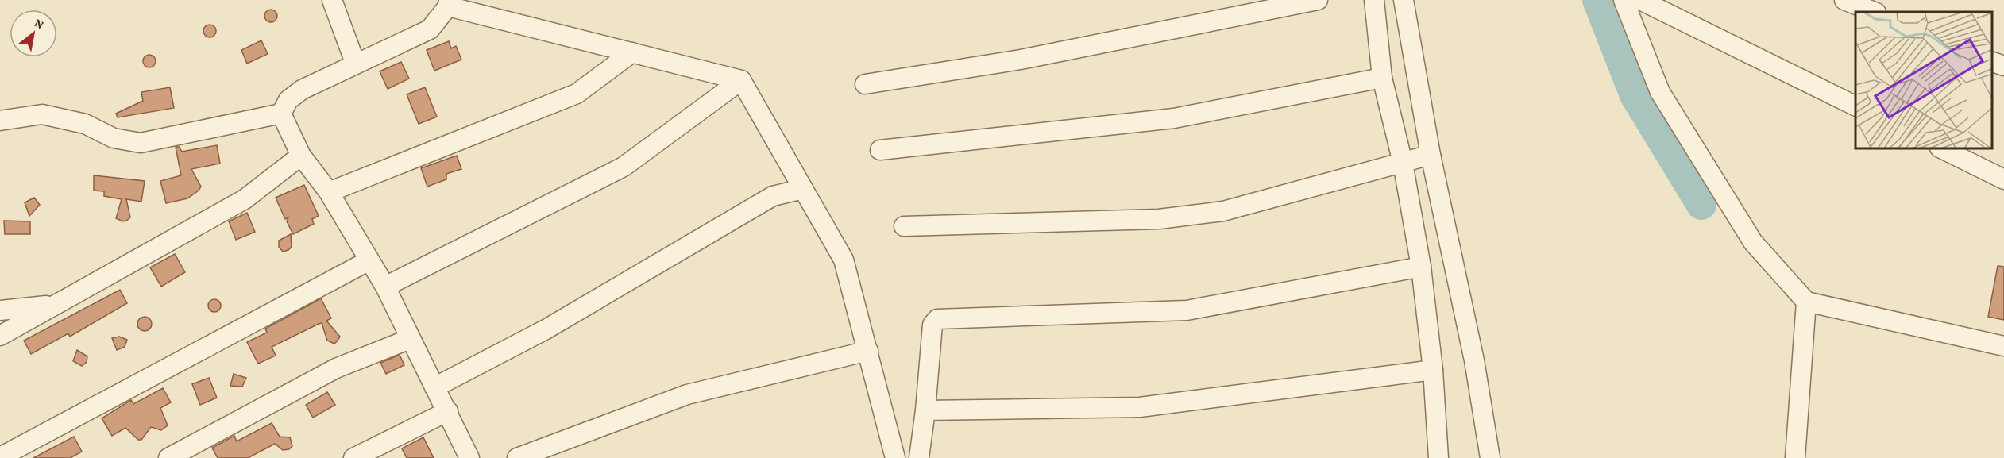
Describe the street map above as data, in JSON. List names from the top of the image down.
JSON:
{
  "north": "top right"
}
